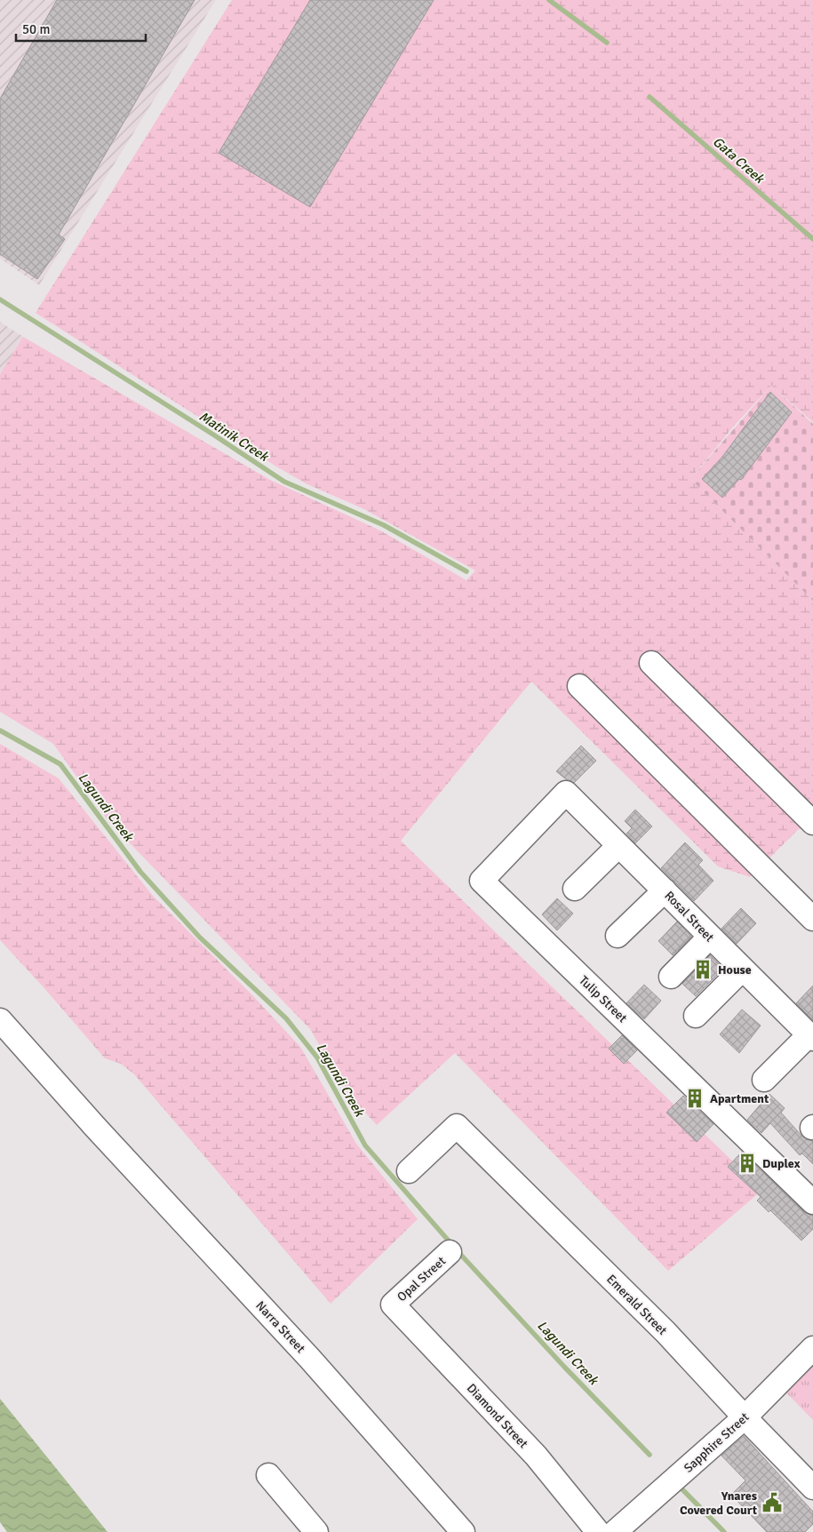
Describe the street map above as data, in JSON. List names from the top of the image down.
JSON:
{
  "streets": {
    "street": [
      "Rosal Street",
      "Tulip Street",
      "Opal Street",
      "Emerald Street",
      "Narra Street",
      "Diamond Street",
      "Sapphire Street"
    ]
  },
  "crossings": [
    ["Rosal Street", "Tulip Street"],
    ["Opal Street", "Diamond Street"],
    ["Emerald Street", "Sapphire Street"]
  ],
  "water": ["Gata Creek", "Matinik Creek", "Lagundi Creek"],
  "places": {
    "building": ["House", "Apartment", "Duplex"],
    "public building": ["Ynares Covered Court"]
  },
  "scale_bar": "50 m"
}
